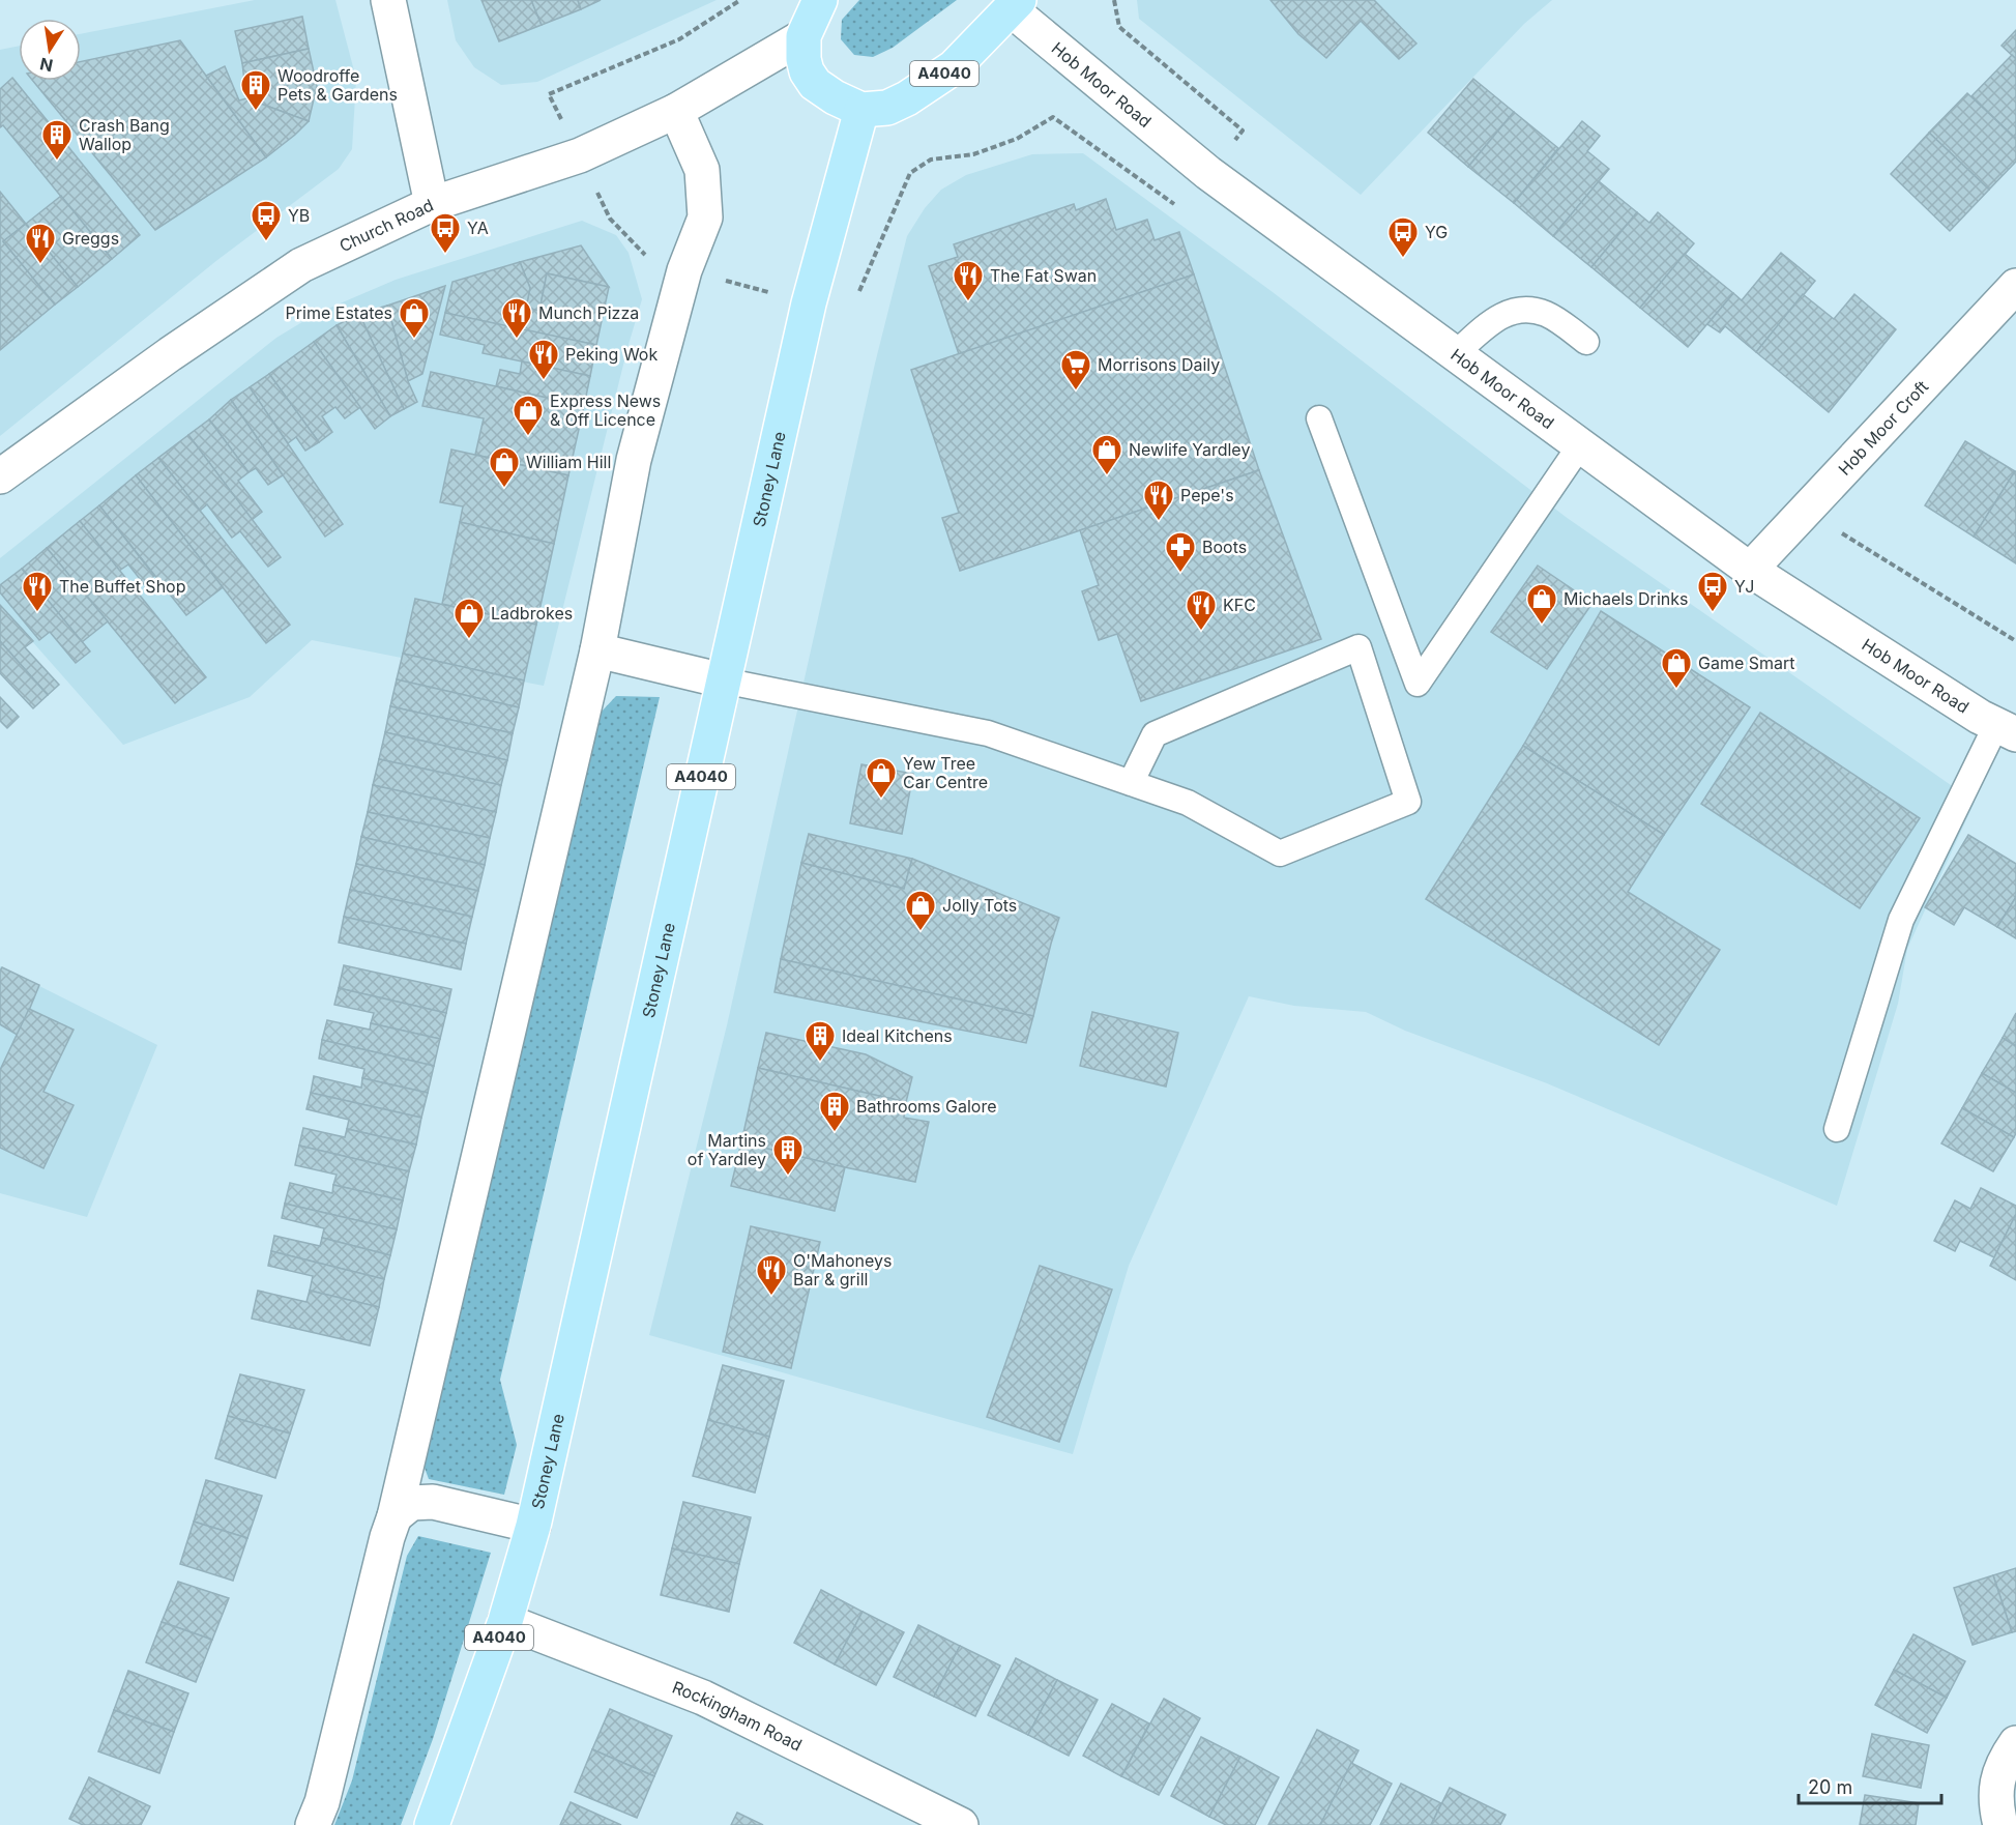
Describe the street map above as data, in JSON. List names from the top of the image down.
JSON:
{
  "streets": {
    "main road": ["A4040", "Stoney Lane"],
    "street": [
      "Hob Moor Road",
      "Church Road",
      "Hob Moor Croft",
      "Rockingham Road"
    ]
  },
  "crossings": [
    ["A4040", "Hob Moor Road"],
    ["A4040", "Stoney Lane"],
    ["Hob Moor Road", "Hob Moor Croft"],
    ["Stoney Lane", "Rockingham Road"]
  ],
  "places": {
    "building": [
      "Woodroffe Pets & Gardens",
      "Crash Bang Wallop",
      "Ideal Kitchens",
      "Bathrooms Galore",
      "Martins of Yardley"
    ],
    "bus stop": [
      "YB",
      "YA",
      "YG",
      "YJ"
    ],
    "restaurant": [
      "Greggs",
      "The Fat Swan",
      "Munch Pizza",
      "Peking Wok",
      "Pepe's",
      "The Buffet Shop",
      "KFC",
      "O'Mahoneys Bar & grill"
    ],
    "shop": [
      "Prime Estates",
      "Express News & Off Licence",
      "Newlife Yardley",
      "William Hill",
      "Michaels Drinks",
      "Ladbrokes",
      "Game Smart",
      "Yew Tree Car Centre",
      "Jolly Tots"
    ],
    "supermarket": ["Morrisons Daily"],
    "pharmacy": ["Boots"]
  },
  "scale_bar": "20 m",
  "north": "bottom"
}
